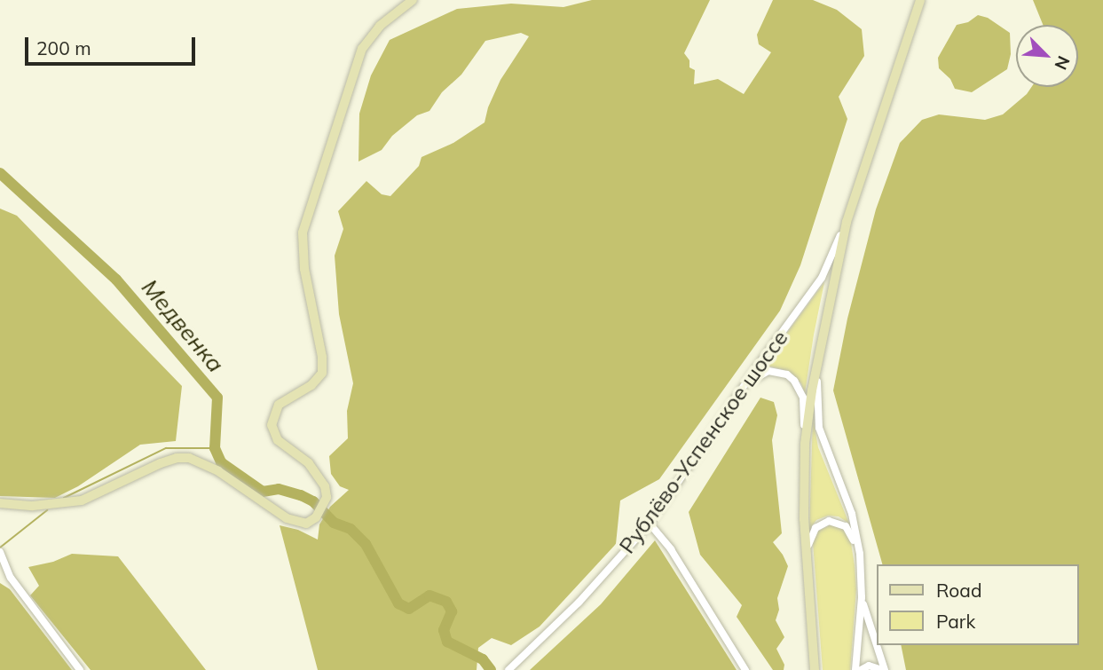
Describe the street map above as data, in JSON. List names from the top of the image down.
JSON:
{
  "streets": {
    "main road": ["Рублёво-Успенское шоссе"]
  },
  "water": ["Медвенка"],
  "legend": ["Road", "Park"],
  "scale_bar": "200 m",
  "north": "bottom right"
}
